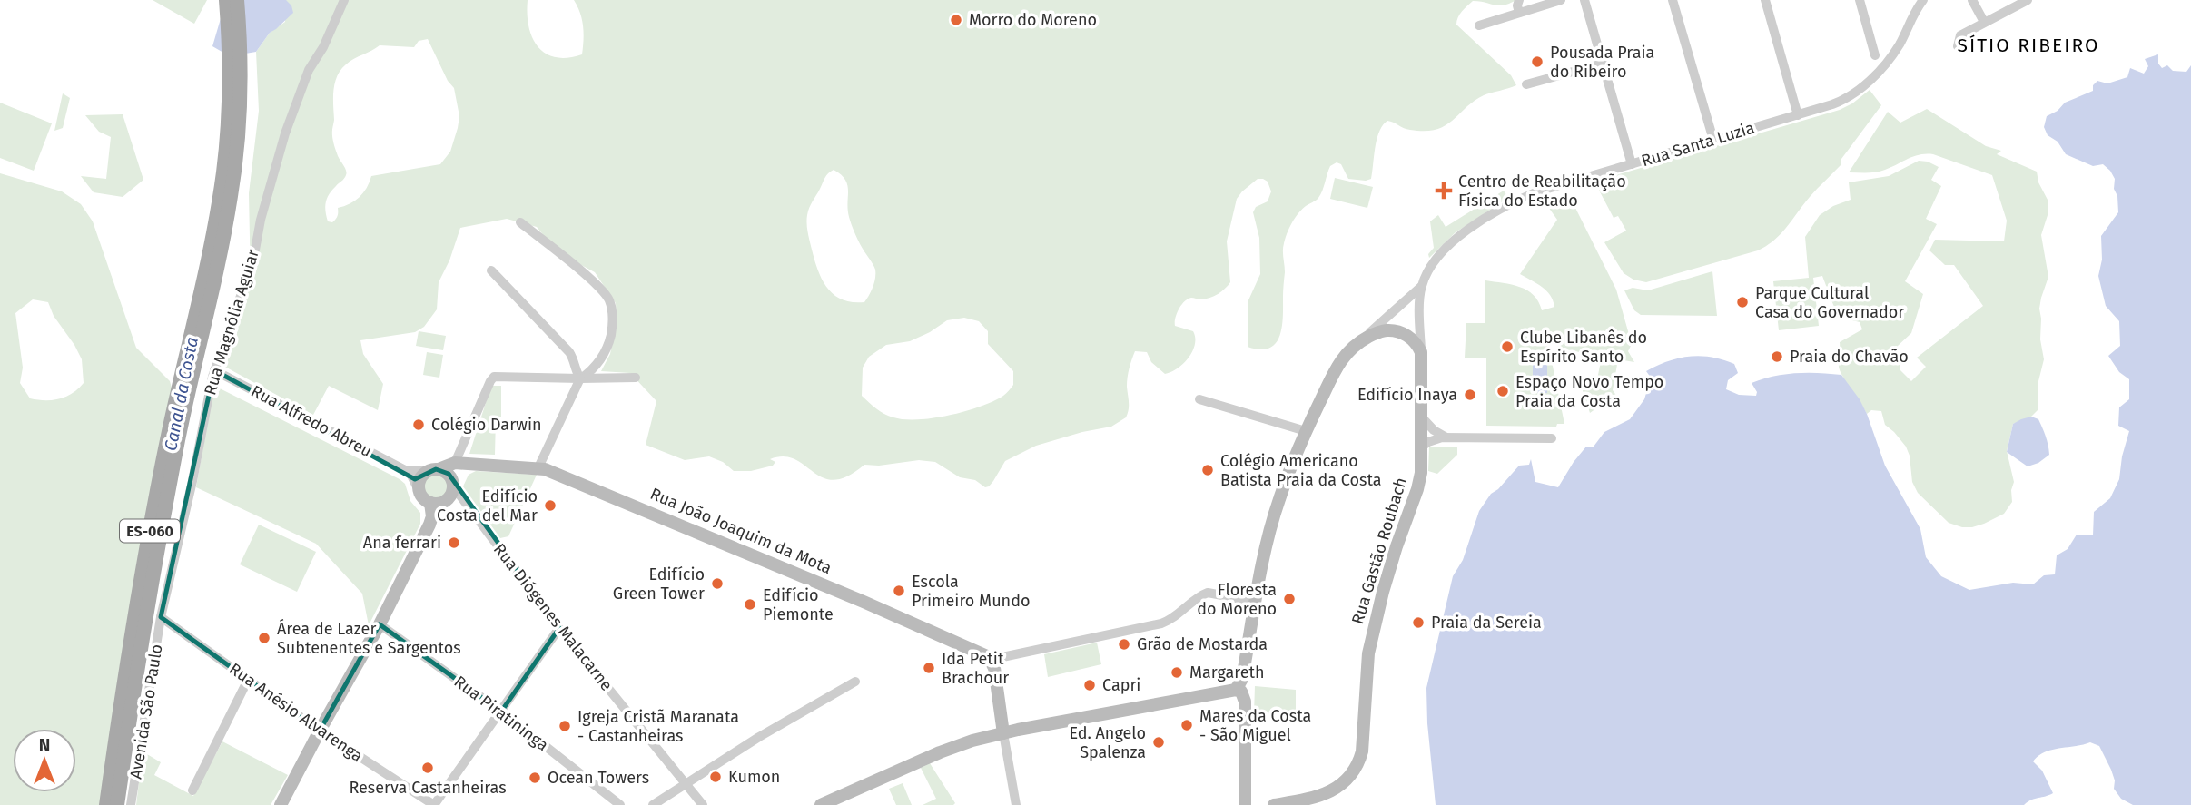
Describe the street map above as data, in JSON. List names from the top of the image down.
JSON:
{
  "streets": {
    "main road": ["ES-060"],
    "street": [
      "Rua Santa Luzia",
      "Rua Magnólia Aguiar",
      "Rua Alfredo Abreu",
      "Rua João Joaquim da Mota",
      "Rua Gastão Roubach",
      "Rua Diógenes Malacarne",
      "Avenida São Paulo",
      "Rua Anésio Alvarenga",
      "Rua Piratininga"
    ]
  },
  "crossings": [
    ["Rua Santa Luzia", "Rua Gastão Roubach"],
    ["Rua Magnólia Aguiar", "Rua Alfredo Abreu"],
    ["Rua Magnólia Aguiar", "Avenida São Paulo"],
    ["Rua Magnólia Aguiar", "Rua Anésio Alvarenga"],
    ["Avenida São Paulo", "Rua Anésio Alvarenga"]
  ],
  "districts": ["SÍTIO RIBEIRO"],
  "water": ["Canal da Costa"],
  "places": {
    "other": [
      "Morro do Moreno",
      "Pousada Praia do Ribeiro",
      "Parque Cultural Casa do Governador",
      "Clube Libanês do Espírito Santo",
      "Praia do Chavão",
      "Espaço Novo Tempo Praia da Costa",
      "Edifício Inaya",
      "Colégio Darwin",
      "Colégio Americano Batista Praia da Costa",
      "Edifício Costa del Mar",
      "Ana ferrari",
      "Edifício Green Tower",
      "Escola Primeiro Mundo",
      "Floresta do Moreno",
      "Edifício Piemonte",
      "Praia da Sereia",
      "Área de Lazer Subtenentes e Sargentos",
      "Grão de Mostarda",
      "Ida Petit Brachour",
      "Margareth",
      "Capri",
      "Mares da Costa - São Miguel",
      "Igreja Cristã Maranata - Castanheiras",
      "Ed. Angelo Spalenza",
      "Reserva Castanheiras",
      "Kumon",
      "Ocean Towers"
    ],
    "health": ["Centro de Reabilitação Física do Estado"]
  },
  "north": "top"
}
